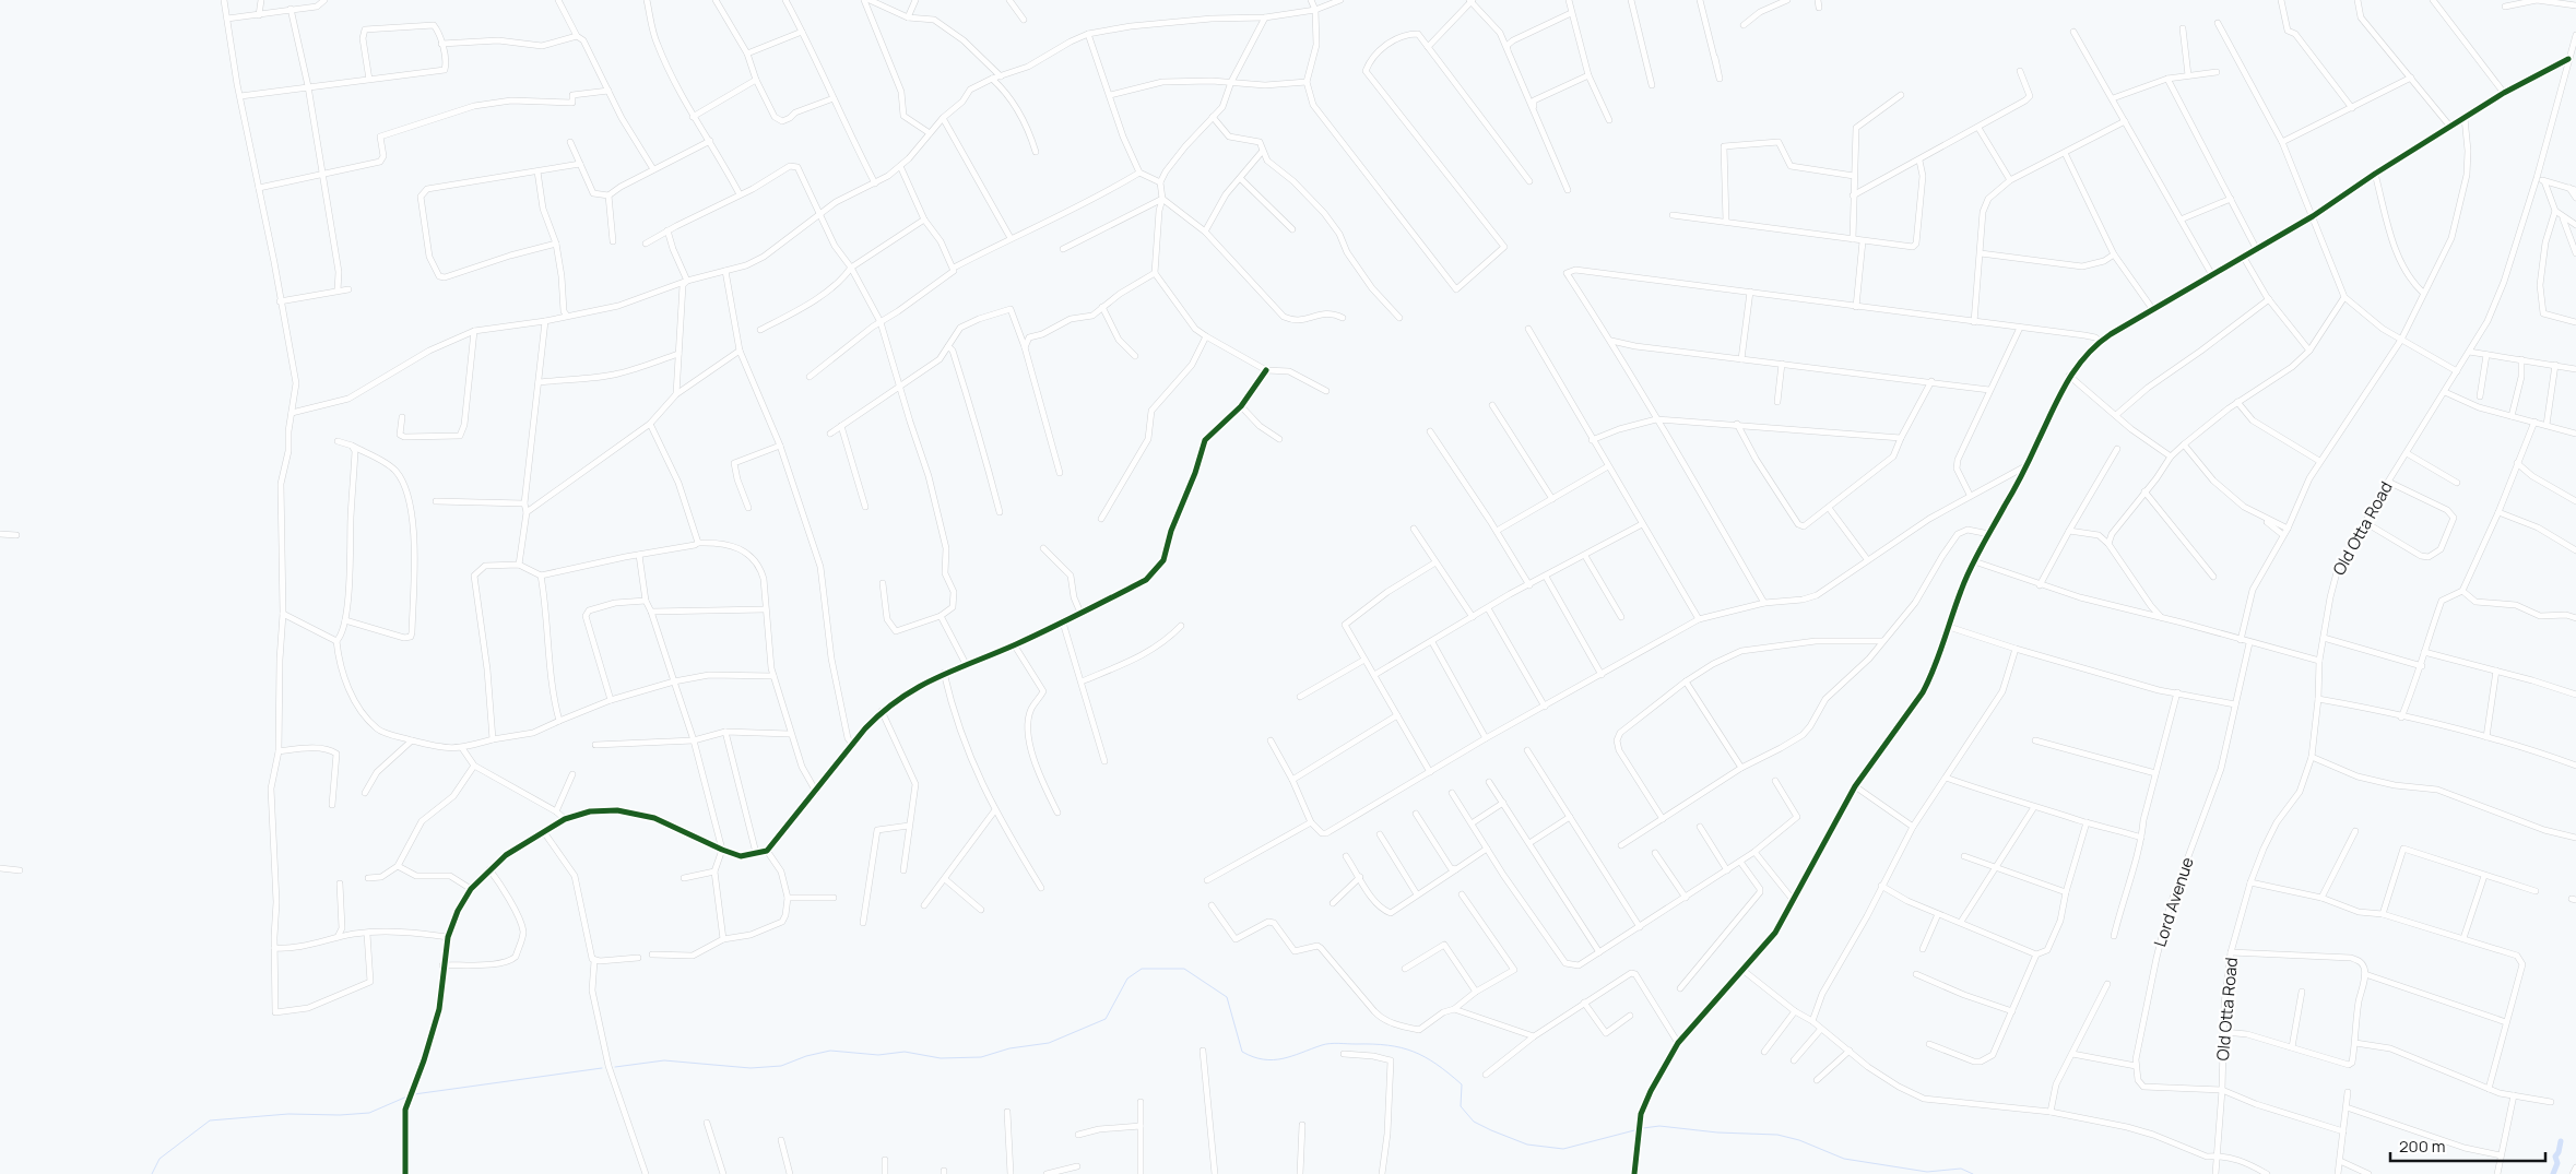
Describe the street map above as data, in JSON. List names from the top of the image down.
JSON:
{
  "streets": {
    "street": ["Old Otta Road", "Lord Avenue"]
  },
  "scale_bar": "200 m"
}
